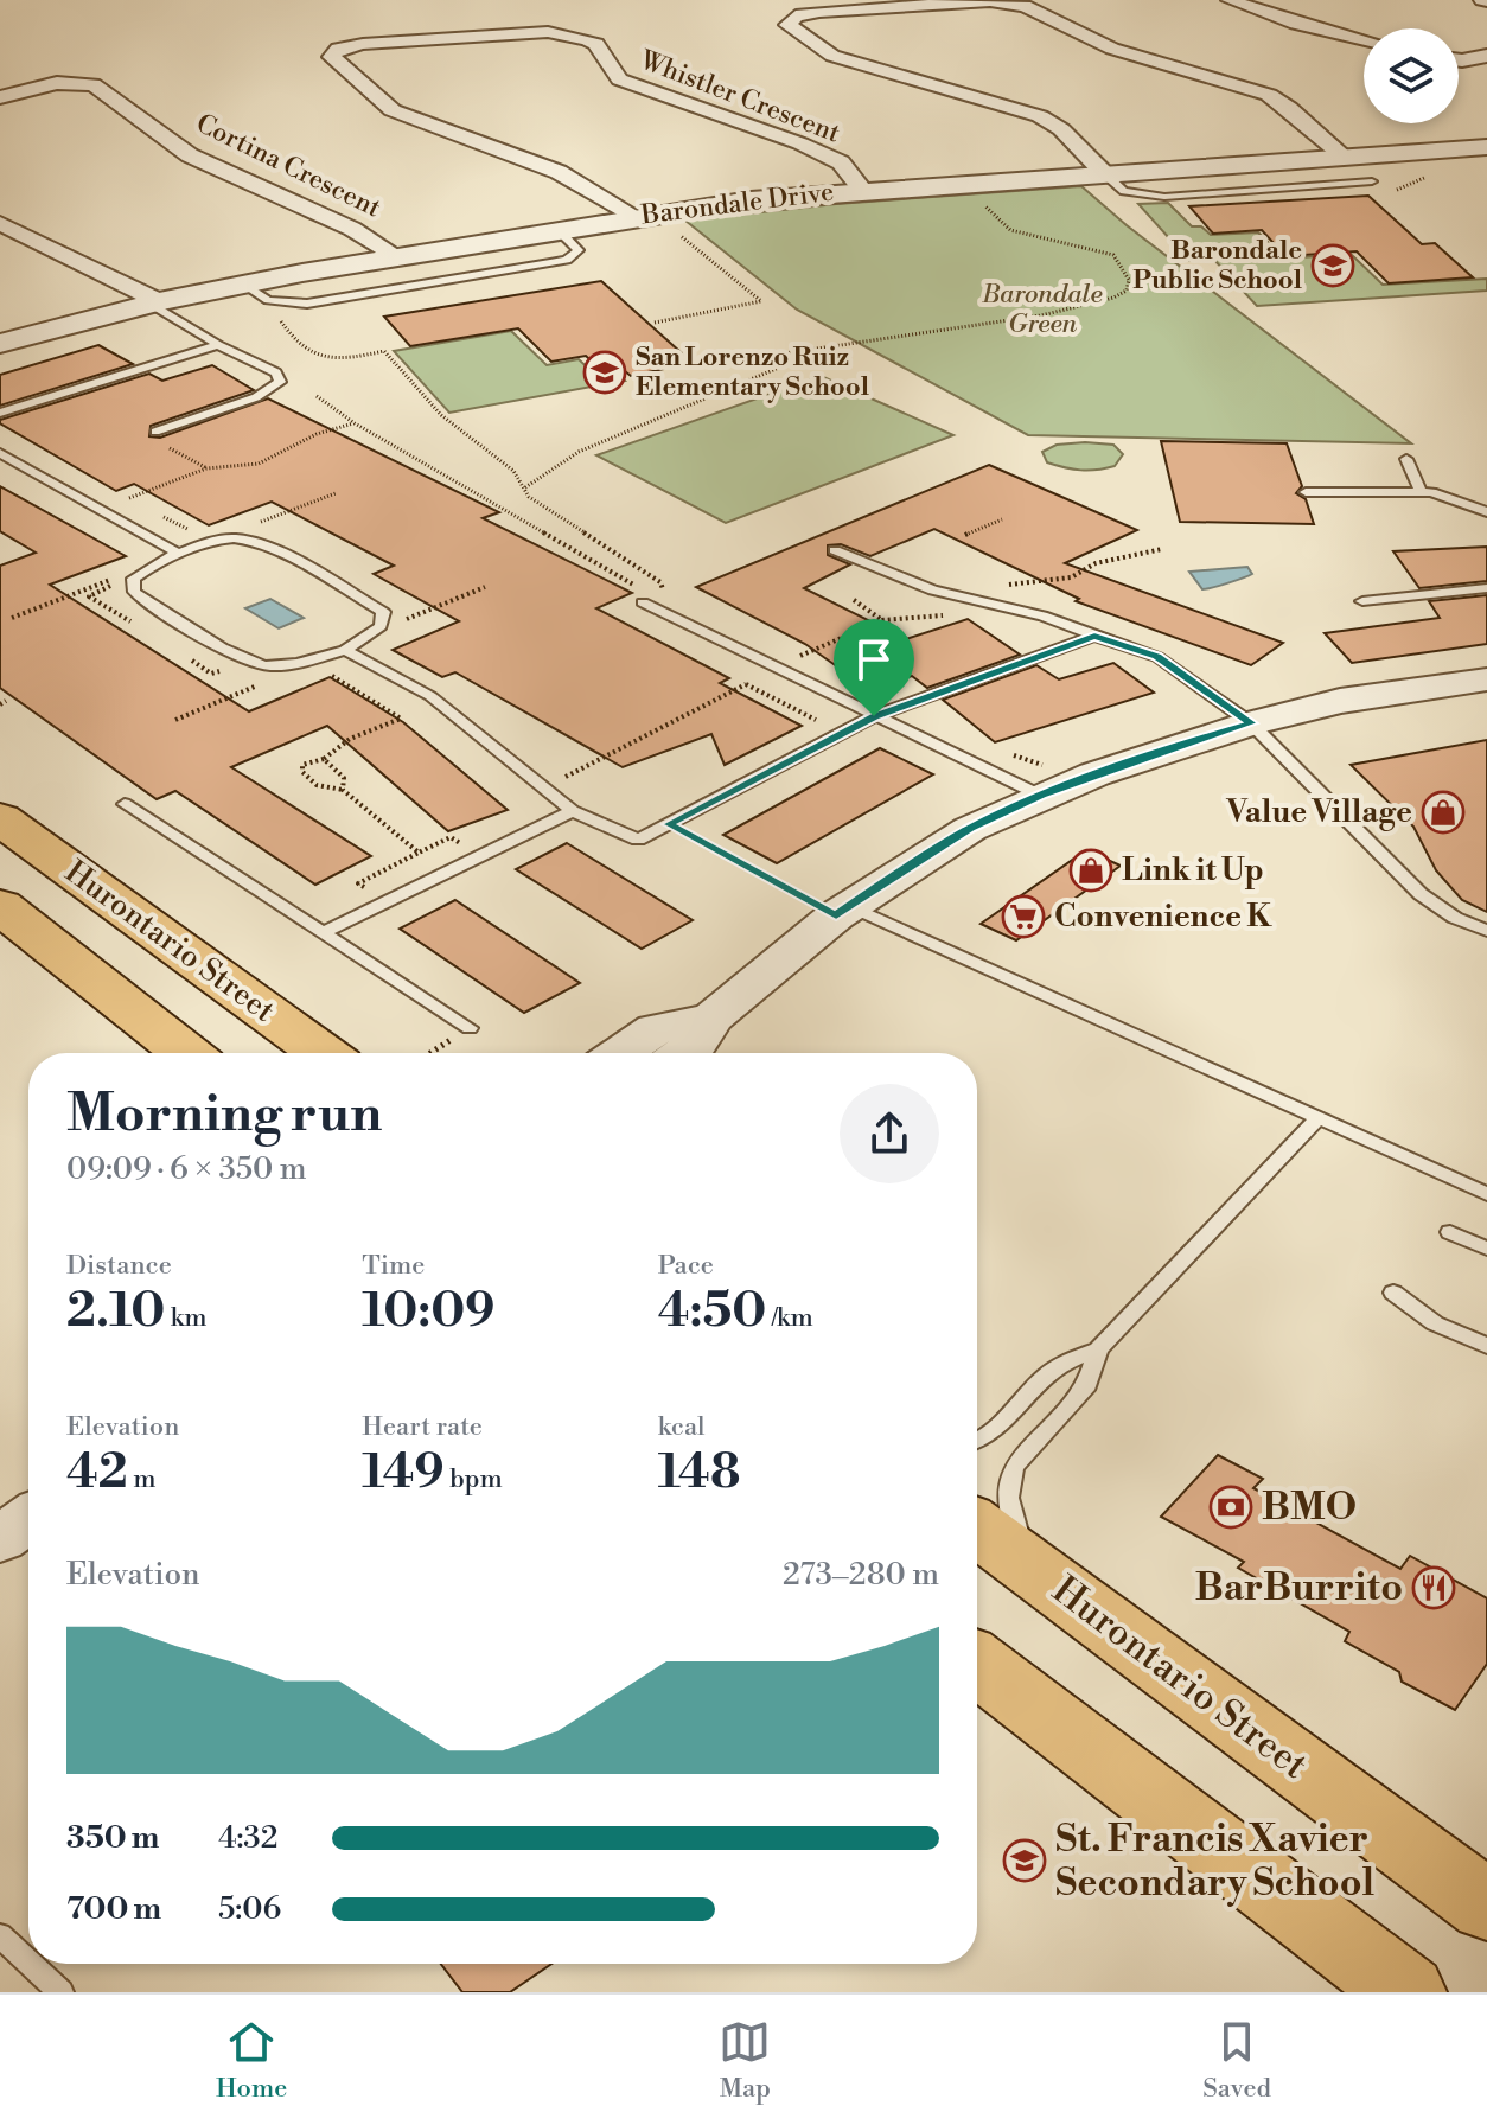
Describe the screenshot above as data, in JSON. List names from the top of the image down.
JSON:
{
  "streets": {
    "main road": ["Hurontario Street"],
    "street": ["Whistler Crescent", "Cortina Crescent", "Barondale Drive"]
  },
  "crossings": [
    ["Whistler Crescent", "Barondale Drive"],
    ["Cortina Crescent", "Barondale Drive"]
  ],
  "parks": ["Barondale Green"],
  "places": {
    "school or university": ["Barondale Public School", "San Lorenzo Ruiz Elementary School", "St. Francis Xavier Secondary School"],
    "shop": ["Value Village", "Link it Up"],
    "supermarket": ["Convenience K"],
    "bank": ["BMO"],
    "restaurant": ["BarBurrito"]
  },
  "page": {
    "heading": ["Morning run", "09:09 · 6 × 350 m"],
    "stats": [
      ["Distance", "2.10 km"],
      ["Time", "10:09"],
      ["Pace", "4:50 /km"],
      ["Elevation", "42 m"],
      ["Heart rate", "149 bpm"],
      ["kcal", "148"]
    ],
    "chart": ["Elevation", "273–280 m"],
    "list": [
      {
        "name": "350 m",
        "note": "4:32"
      },
      {
        "name": "700 m",
        "note": "5:06"
      }
    ],
    "tabs": ["Home", "Map", "Saved"]
  }
}
